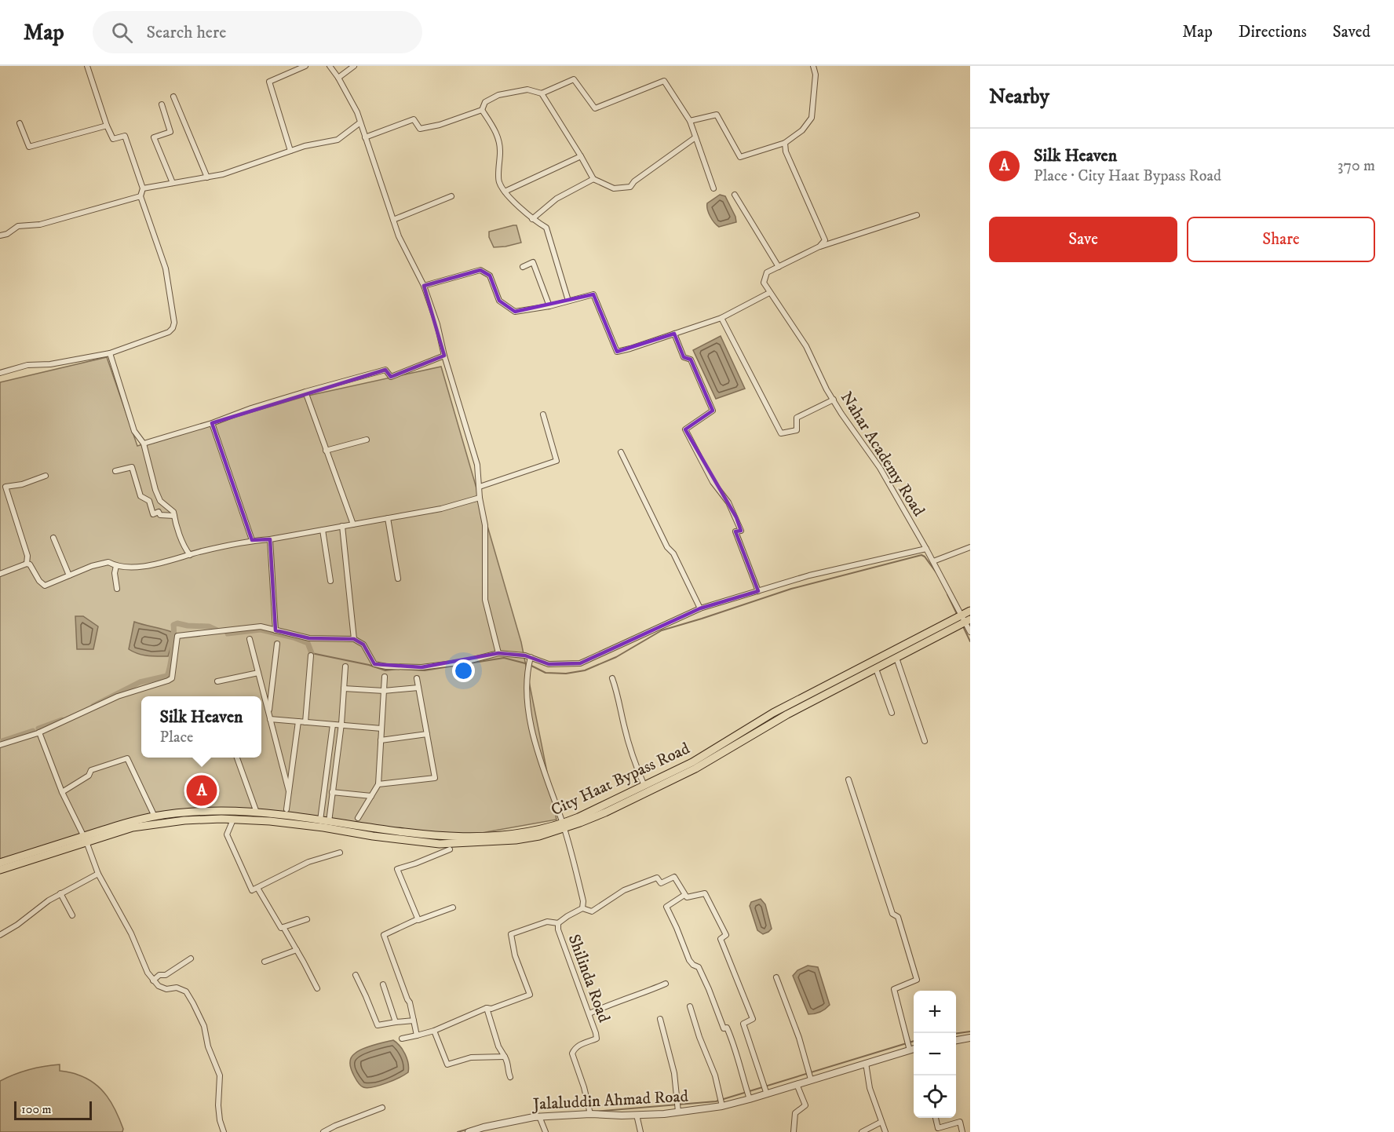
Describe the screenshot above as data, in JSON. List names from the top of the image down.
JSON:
{
  "streets": {
    "main road": ["City Haat Bypass Road"],
    "street": ["Nahar Academy Road", "Shilinda Road", "Jalaluddin Ahmad Road"]
  },
  "crossings": [
    ["Nahar Academy Road", "City Haat Bypass Road"],
    ["City Haat Bypass Road", "Shilinda Road"],
    ["Shilinda Road", "Jalaluddin Ahmad Road"]
  ],
  "scale_bar": "100 m",
  "page": {
    "header": "Map",
    "search": "Search here",
    "nav": ["Map", "Directions", "Saved"],
    "heading": "Nearby",
    "list": [
      {
        "mark": "A",
        "name": "Silk Heaven",
        "note": "Place · City Haat Bypass Road",
        "value": "370 m"
      }
    ],
    "buttons": ["Save", "Share"],
    "popup": ["Silk Heaven", "Place"],
    "pins": "A",
    "map_buttons": ["+", "−"],
    "scale": "100 m"
  }
}
